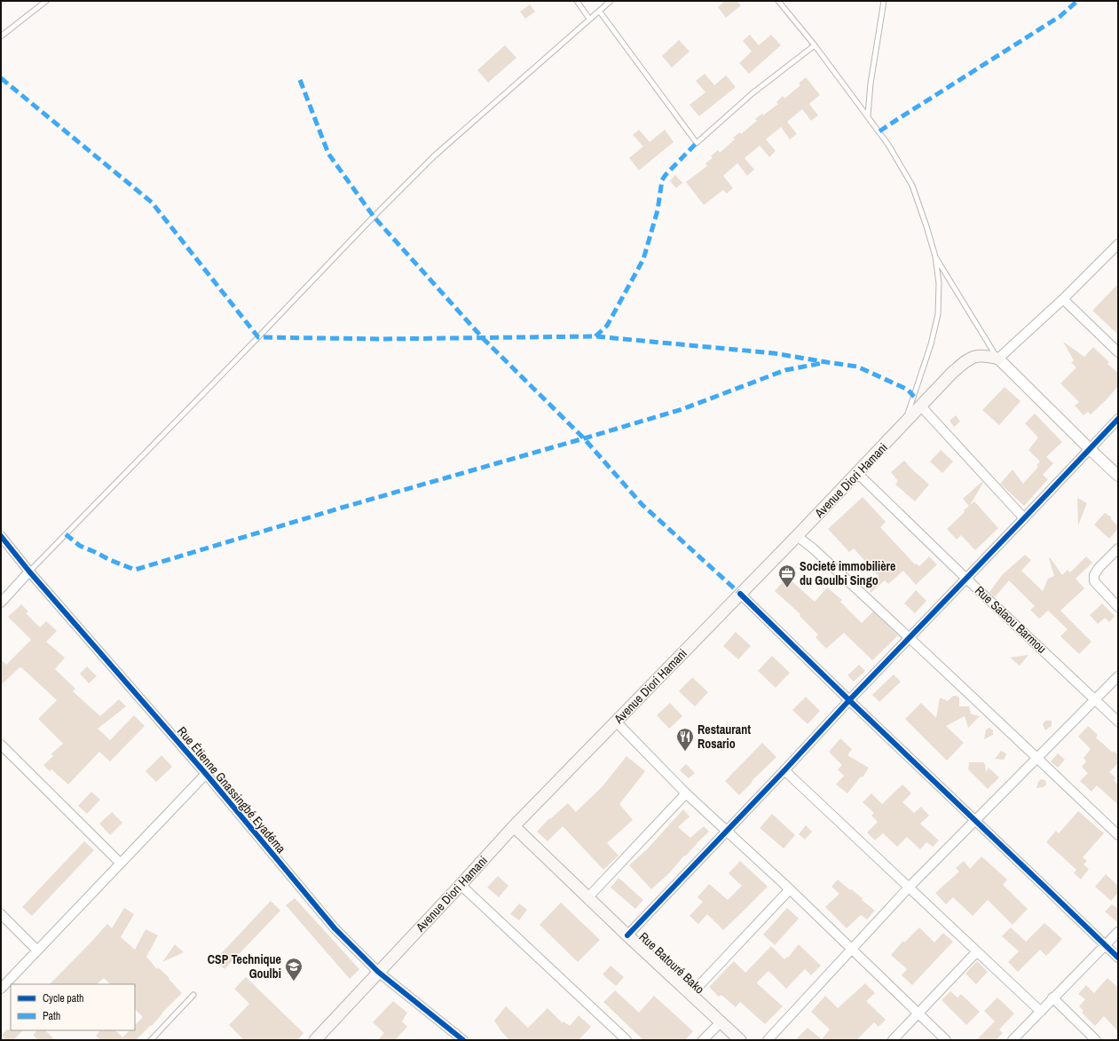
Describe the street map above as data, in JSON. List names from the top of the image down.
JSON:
{
  "streets": {
    "main road": ["Avenue Diori Hamani", "Rue Batouré Bako"],
    "street": ["Rue Salaou Barmou", "Rue Étienne Gnassingbé Eyadéma"]
  },
  "crossings": [
    ["Avenue Diori Hamani", "Rue Salaou Barmou"],
    ["Avenue Diori Hamani", "Rue Étienne Gnassingbé Eyadéma"],
    ["Avenue Diori Hamani", "Rue Batouré Bako"]
  ],
  "places": {
    "office": ["Societé immobilière du Goulbi Singo"],
    "restaurant": ["Restaurant Rosario"],
    "school or university": ["CSP Technique Goulbi"]
  },
  "legend": ["Cycle path", "Path"]
}
